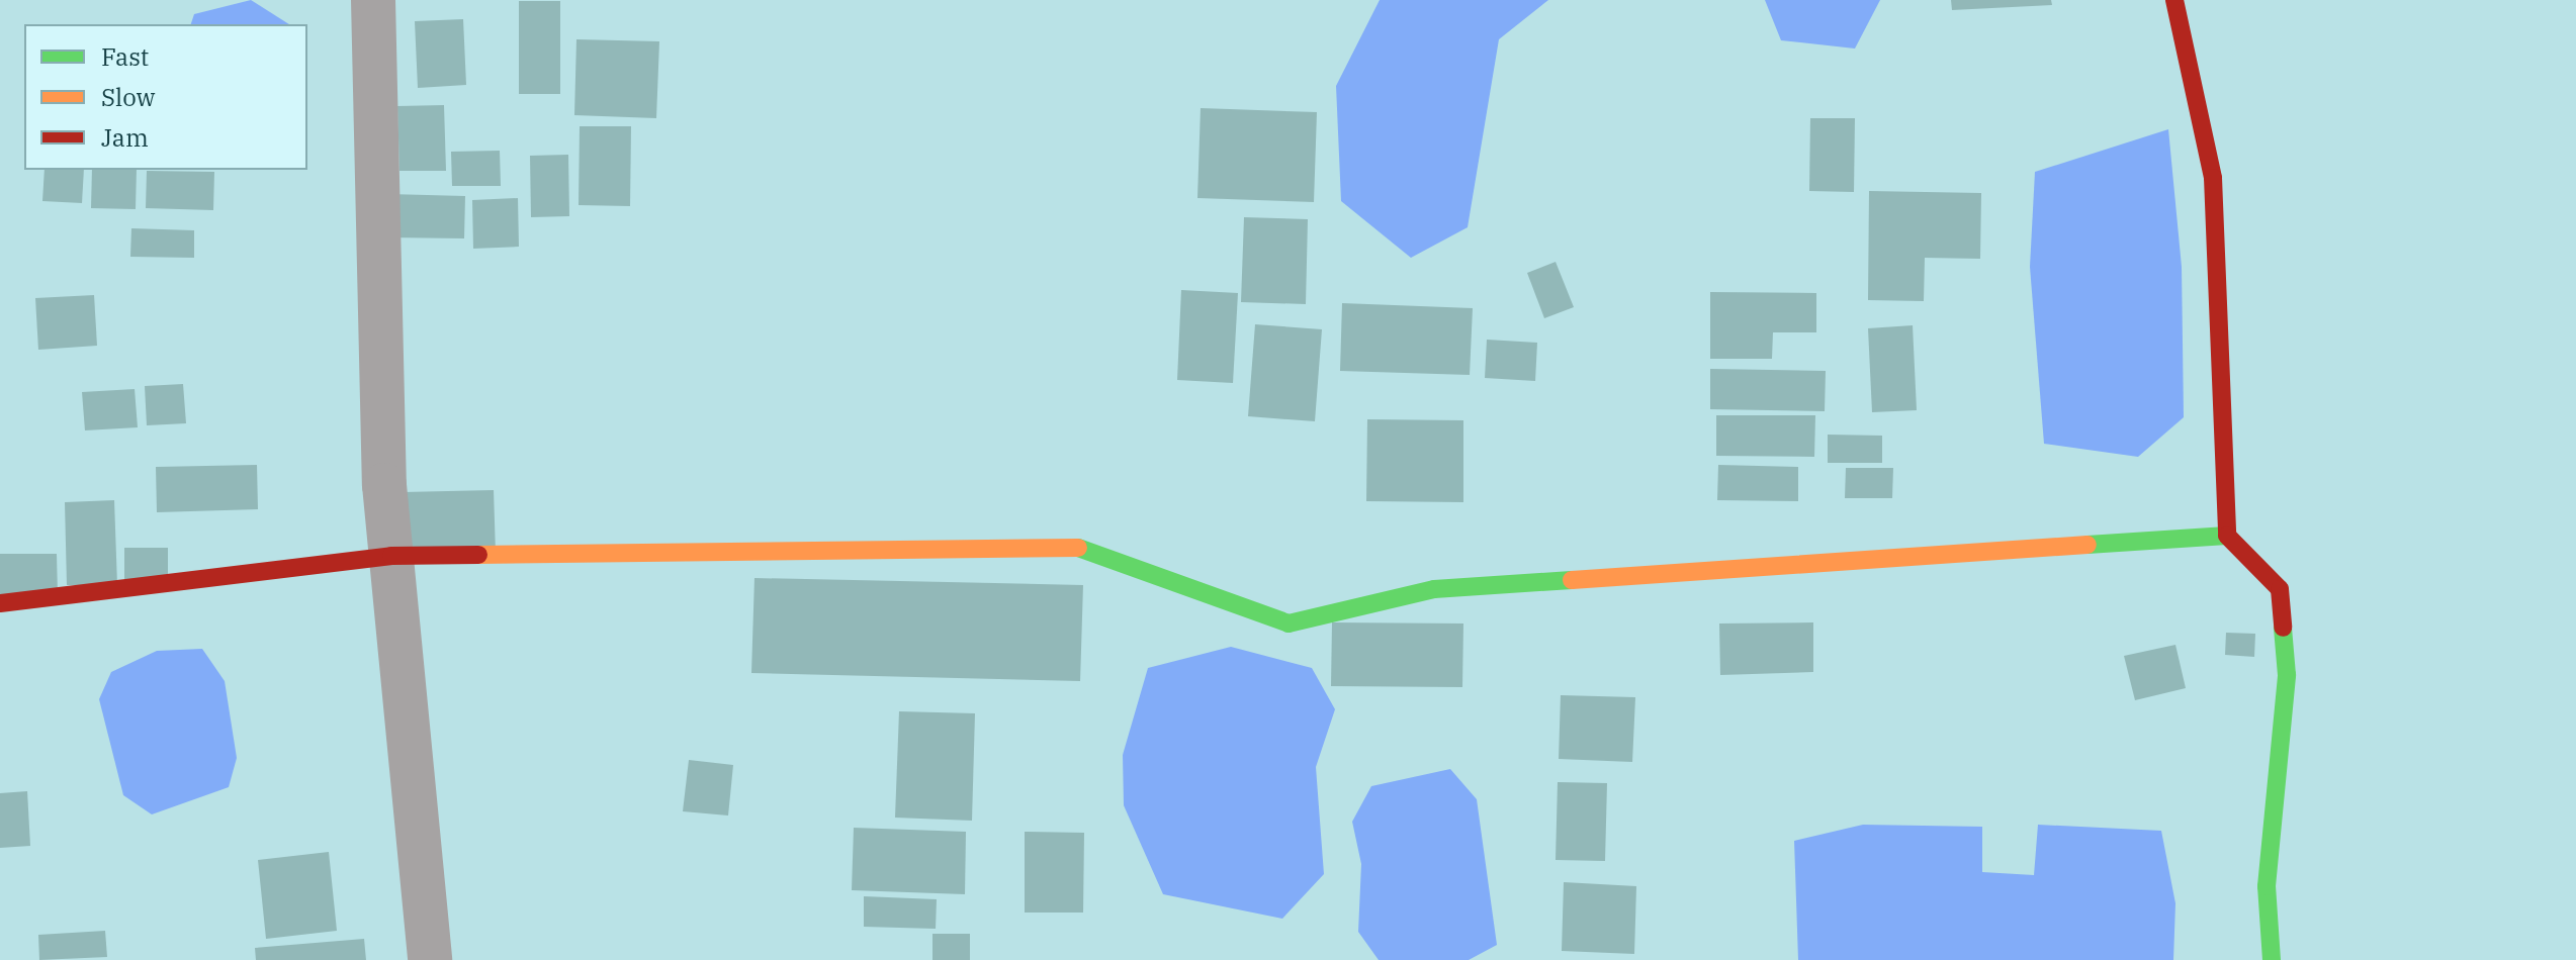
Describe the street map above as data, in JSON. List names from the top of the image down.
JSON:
{
  "legend": ["Fast", "Slow", "Jam"]
}
